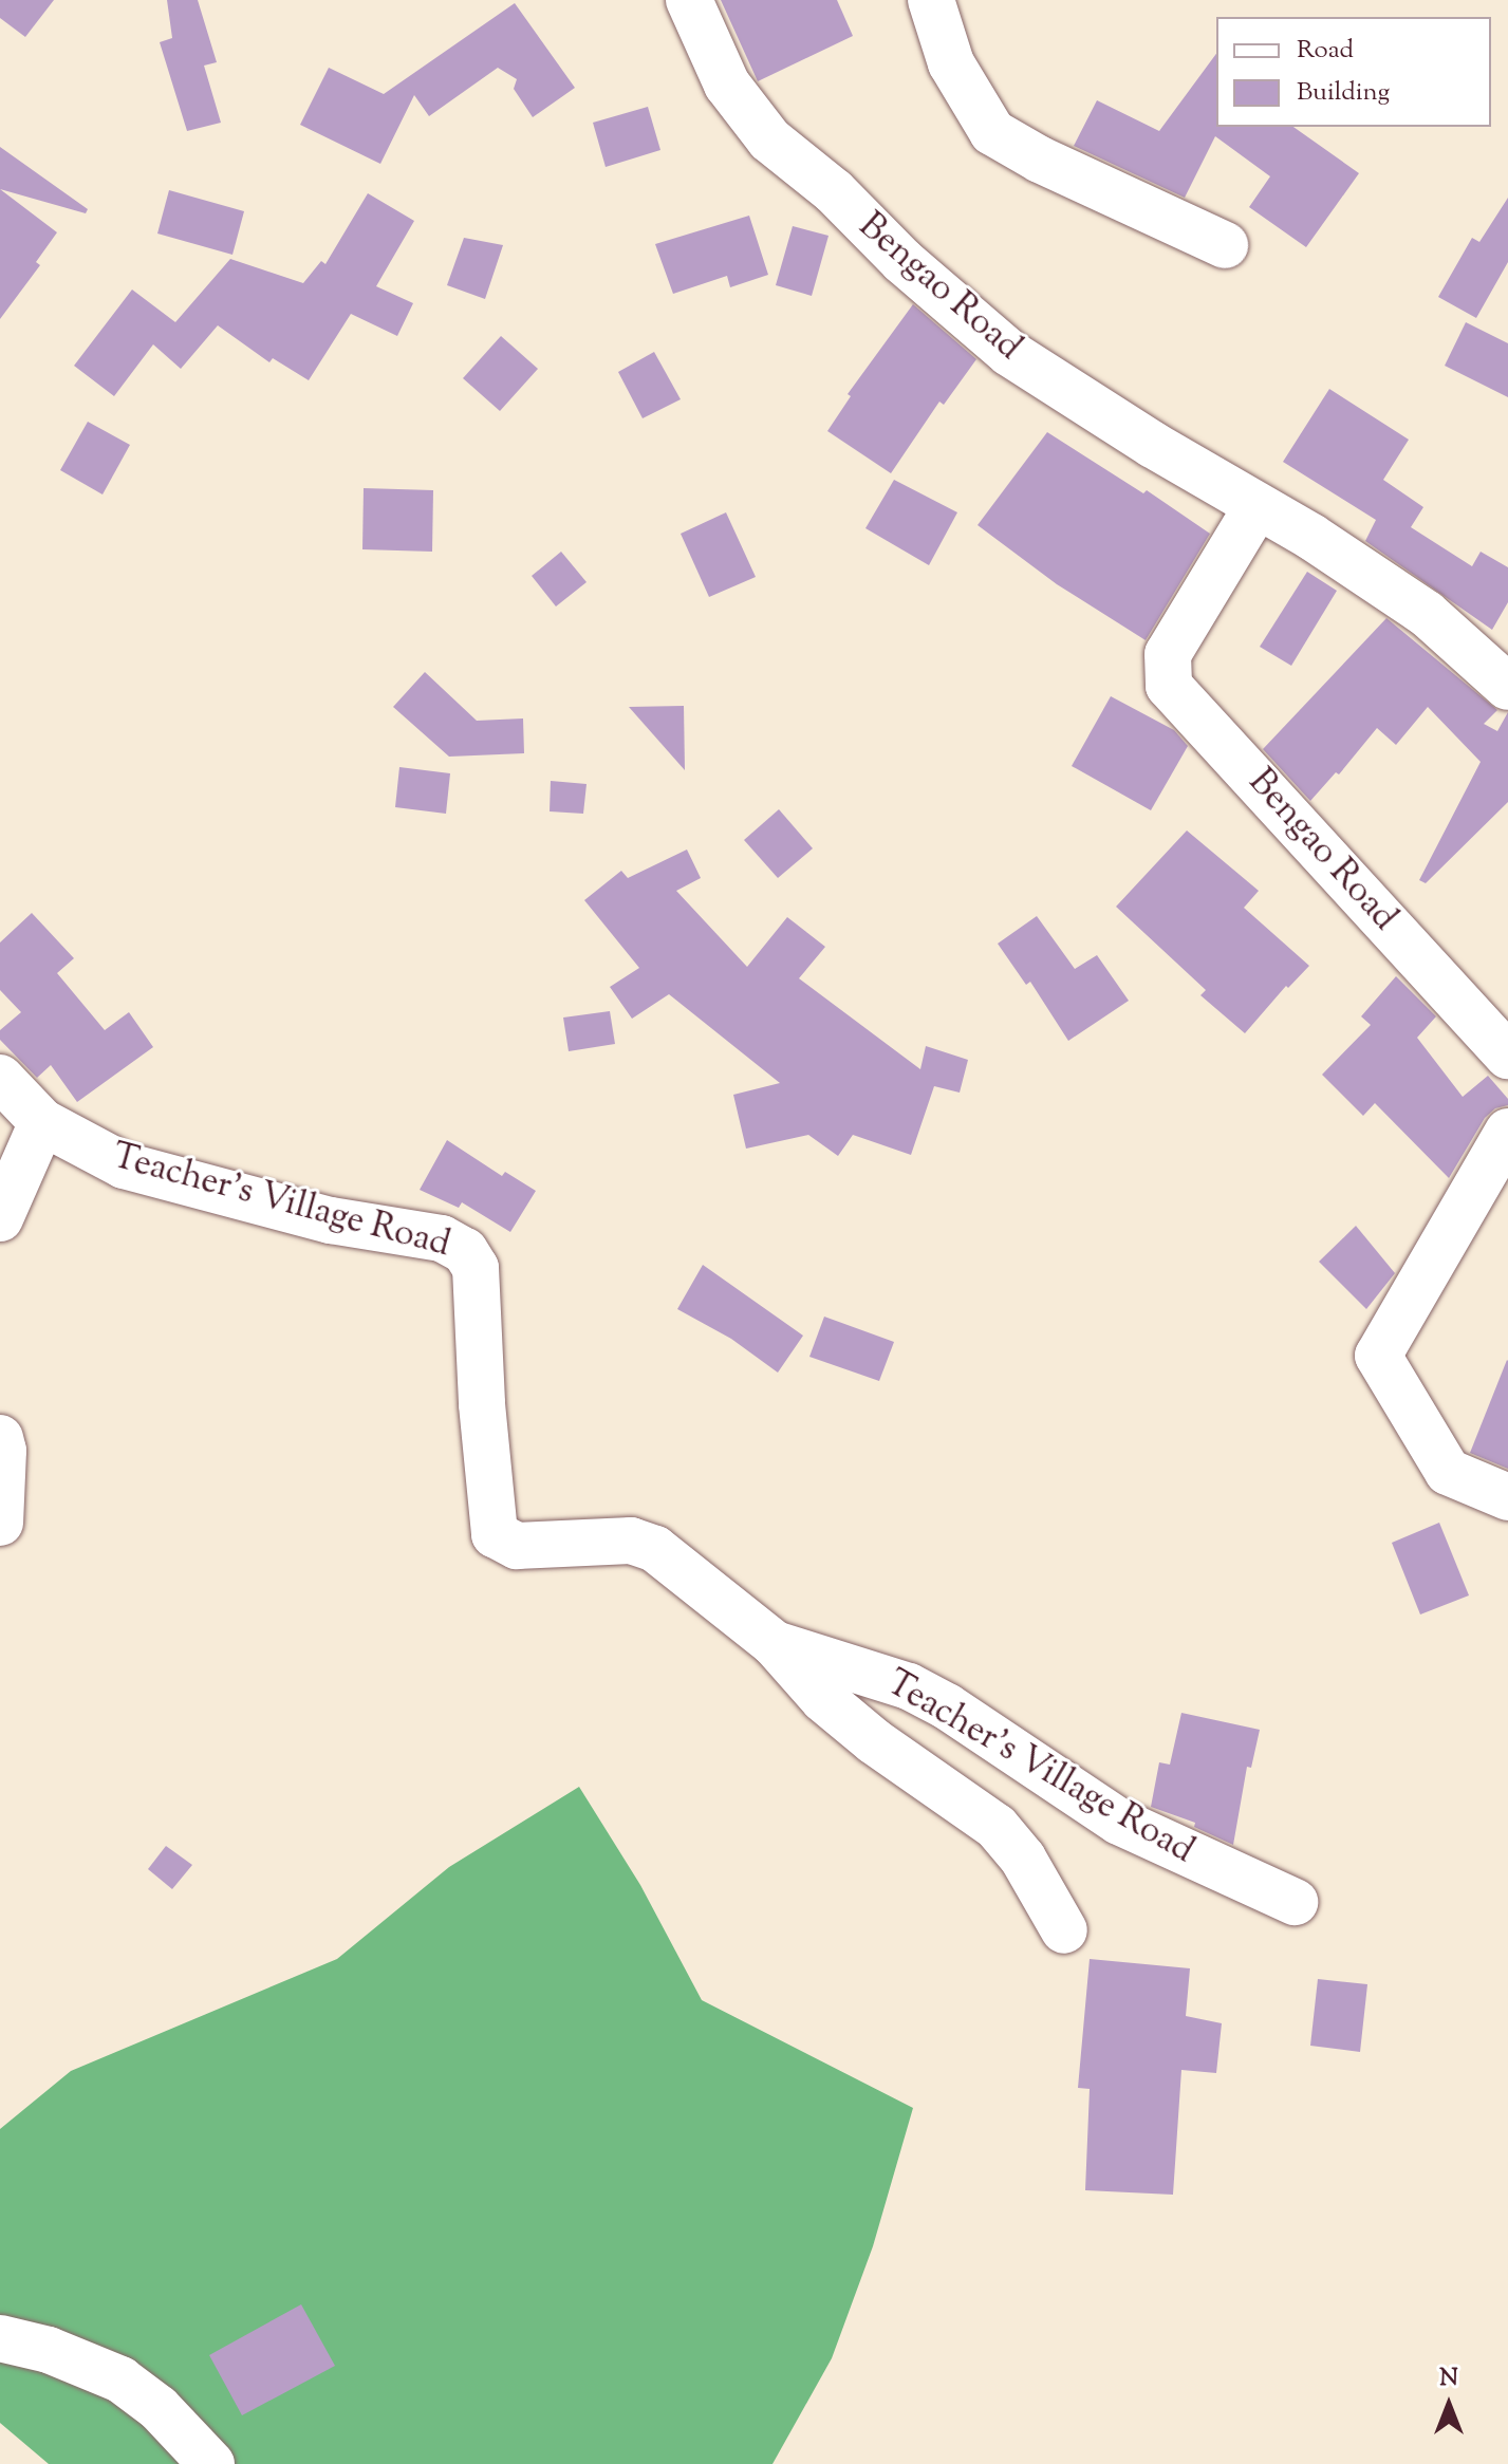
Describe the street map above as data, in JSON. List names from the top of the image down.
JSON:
{
  "streets": {
    "street": ["Bengao Road", "Teacher's Village Road"]
  },
  "legend": ["Road", "Building"],
  "north": "top"
}
